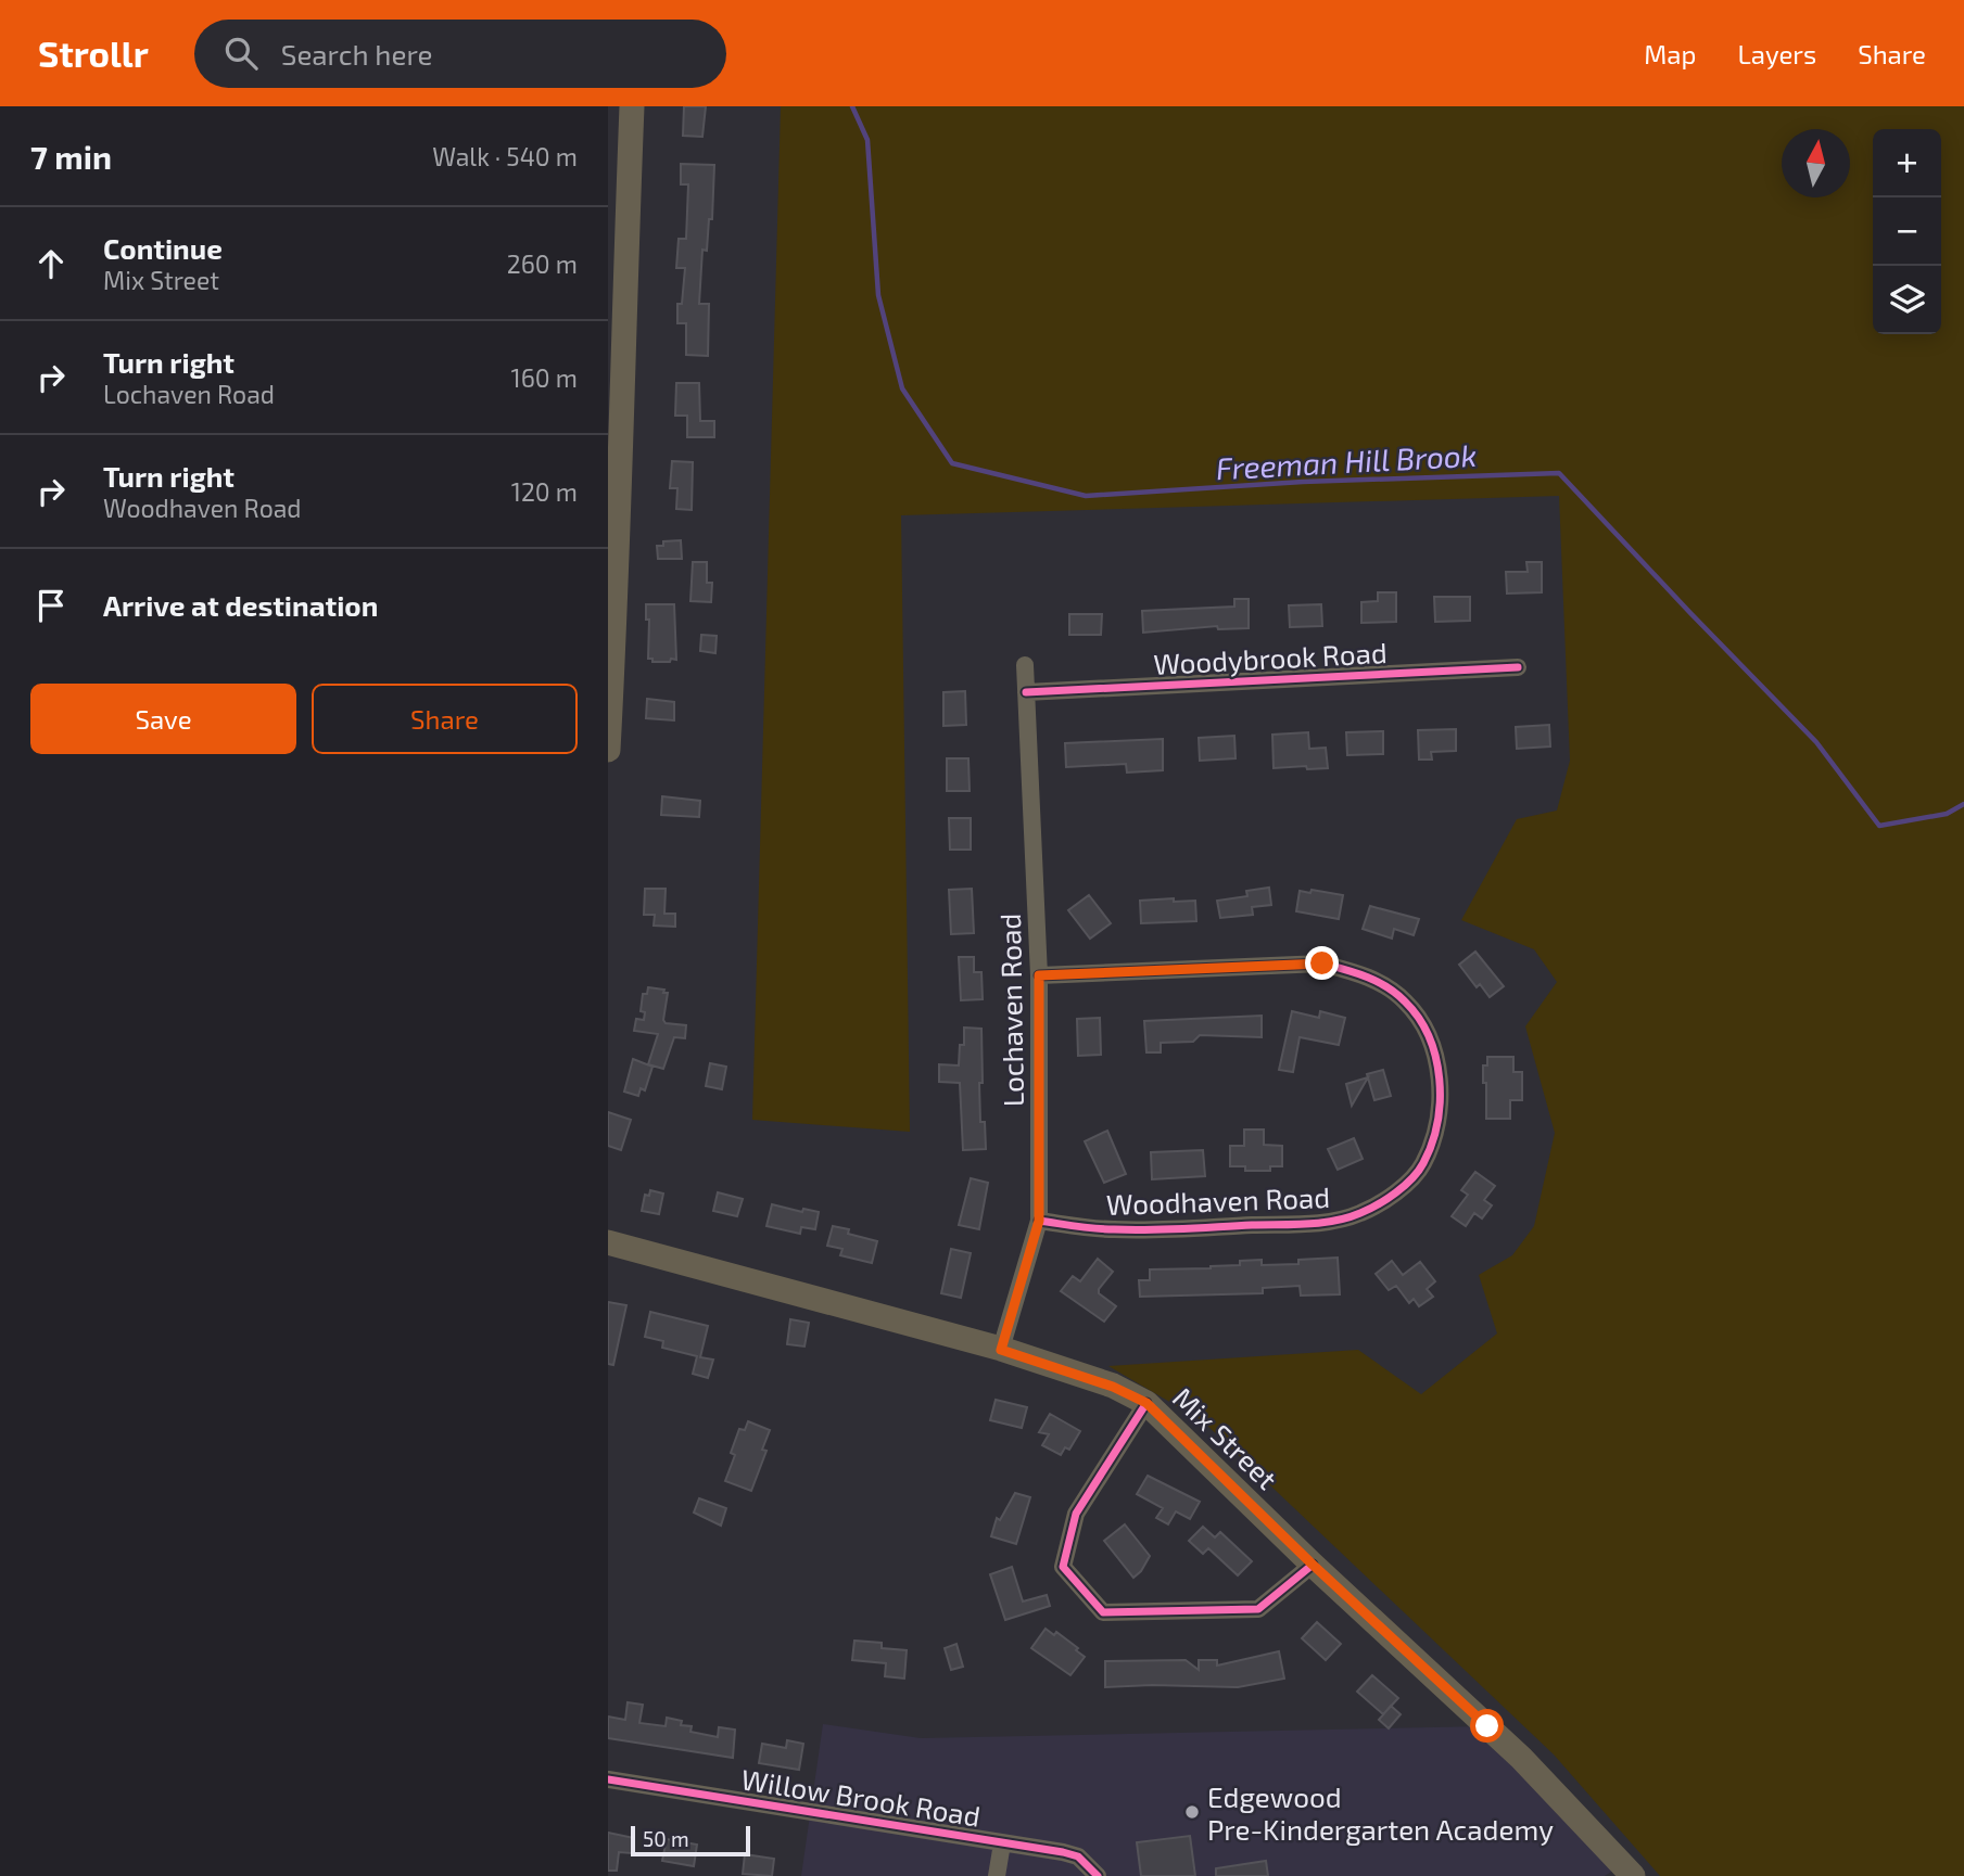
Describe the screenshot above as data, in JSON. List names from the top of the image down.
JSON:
{
  "streets": {
    "main road": ["Mix Street"],
    "street": [
      "Woodybrook Road",
      "Lochaven Road",
      "Woodhaven Road",
      "Willow Brook Road"
    ]
  },
  "crossings": [
    ["Woodybrook Road", "Lochaven Road"],
    ["Lochaven Road", "Woodhaven Road"],
    ["Lochaven Road", "Mix Street"]
  ],
  "water": ["Freeman Hill Brook"],
  "places": ["Edgewood Pre-Kindergarten Academy"],
  "scale_bar": "50 m",
  "north": "top",
  "page": {
    "header": "Strollr",
    "search": "Search here",
    "nav": ["Map", "Layers", "Share"],
    "heading": ["7 min", "Walk · 540 m"],
    "map_buttons": ["+", "−"],
    "list": [
      ["Continue", "Mix Street", "260 m"],
      ["Turn right", "Lochaven Road", "160 m"],
      ["Turn right", "Woodhaven Road", "120 m"],
      "Arrive at destination"
    ],
    "buttons": ["Save", "Share"],
    "scale": "50 m"
  }
}
